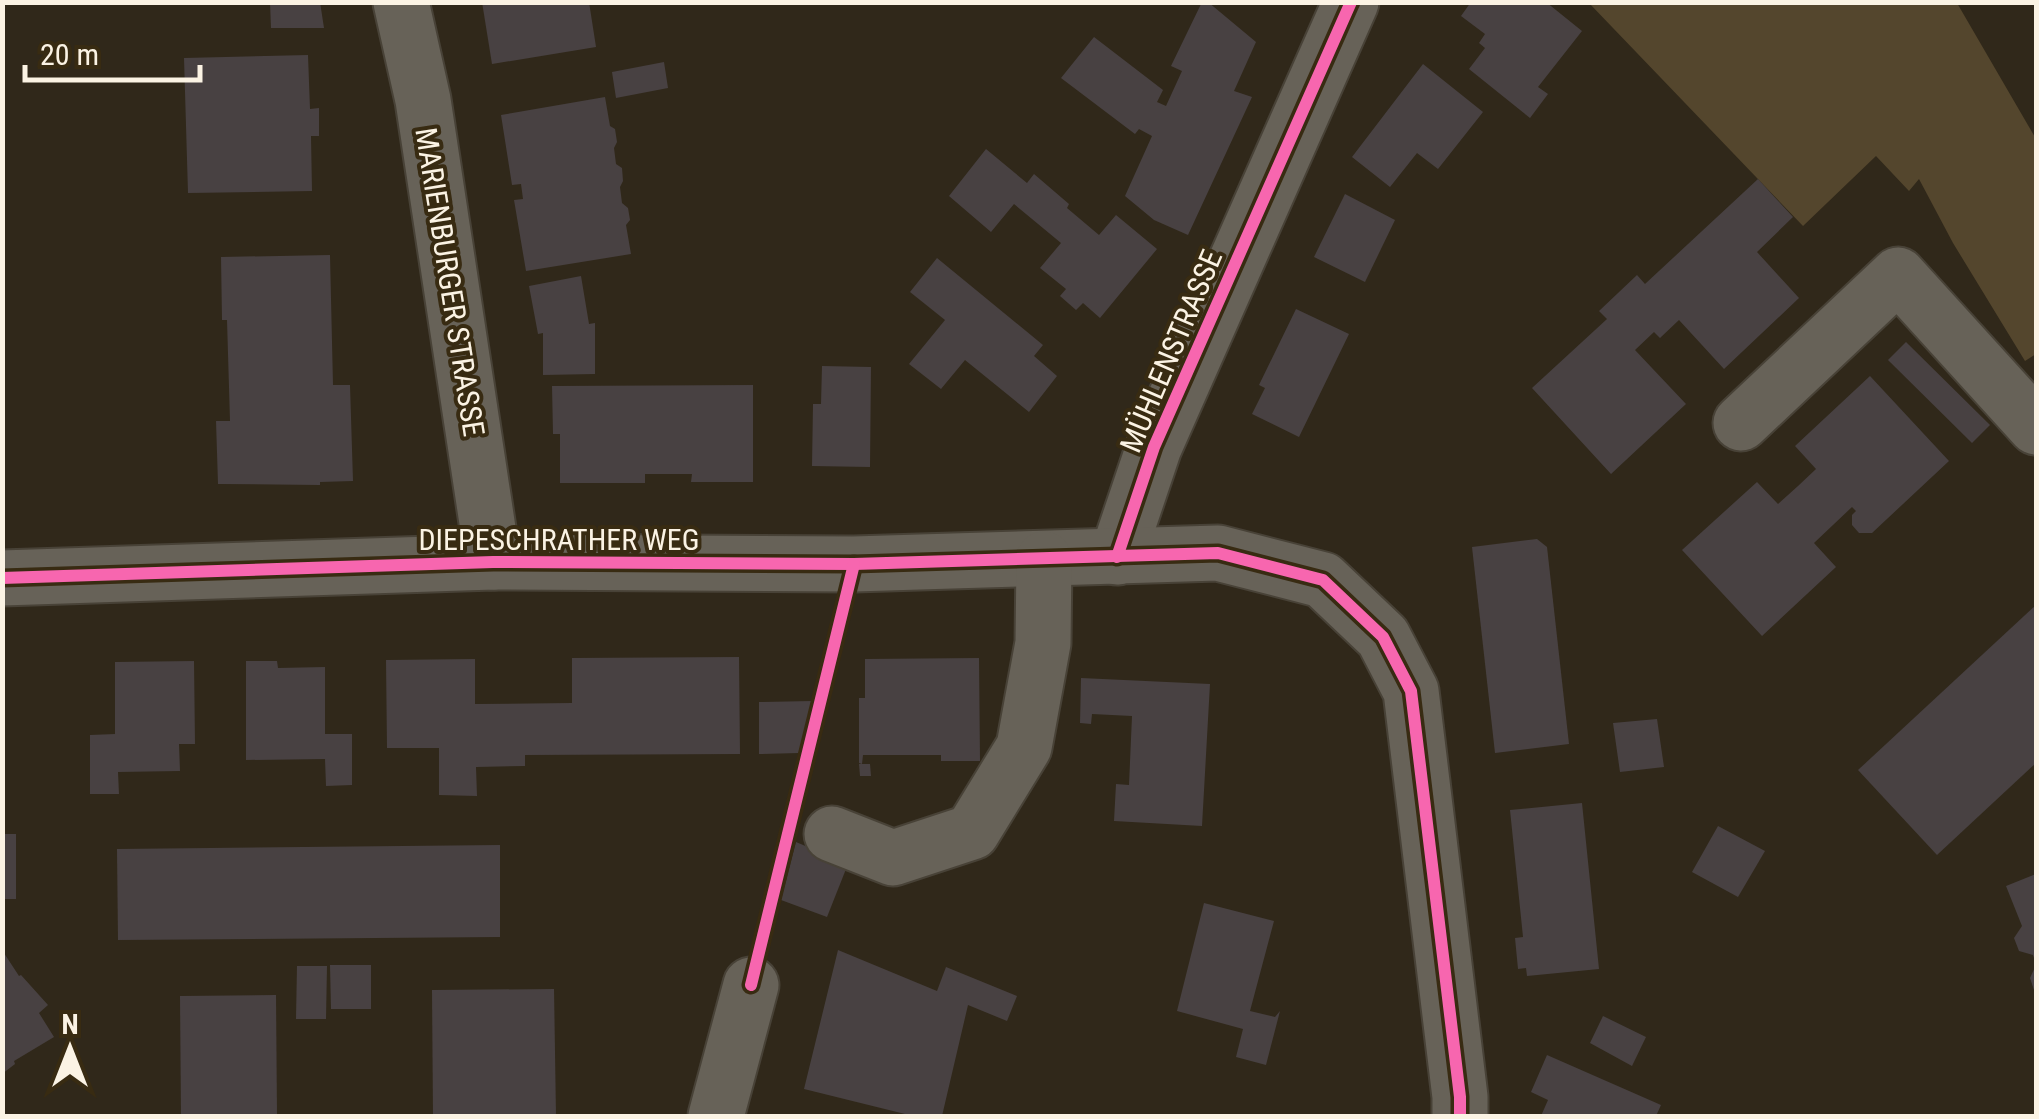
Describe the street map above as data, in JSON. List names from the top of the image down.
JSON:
{
  "streets": {
    "street": ["MARIENBURGER STRASSE", "MÜHLENSTRASSE", "DIEPESCHRATHER WEG"]
  },
  "crossings": [
    ["MARIENBURGER STRASSE", "DIEPESCHRATHER WEG"],
    ["MÜHLENSTRASSE", "DIEPESCHRATHER WEG"]
  ],
  "scale_bar": "20 m",
  "north": "top"
}
